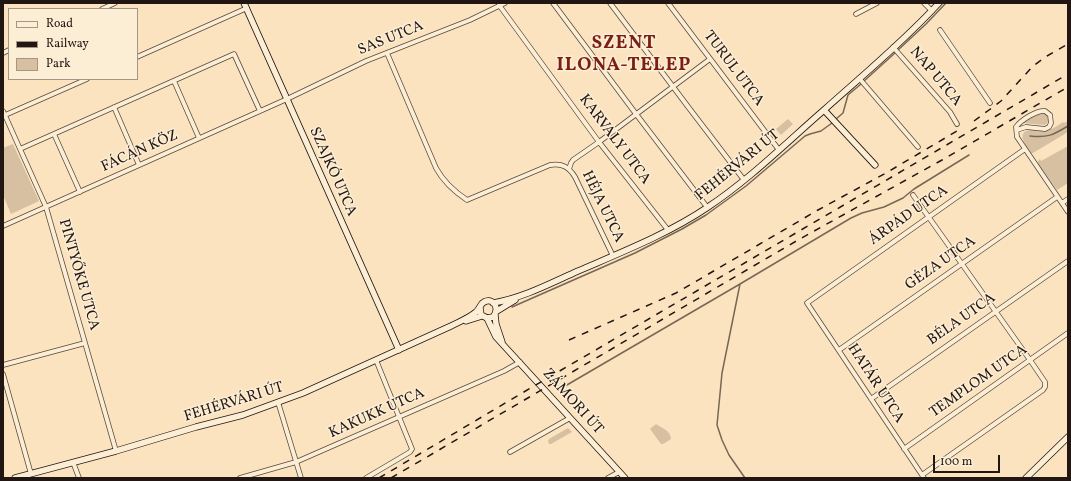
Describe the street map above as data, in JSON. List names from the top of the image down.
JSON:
{
  "streets": {
    "main road": ["FEHÉRVÁRI ÚT", "SZAJKÓ UTCA", "ZÁMORI ÚT"],
    "street": [
      "SAS UTCA",
      "TURUL UTCA",
      "NAP UTCA",
      "KARVALY UTCA",
      "FÁCÁN KÖZ",
      "HÉJA UTCA",
      "ÁRPÁD UTCA",
      "GÉZA UTCA",
      "PINTYŐKE UTCA",
      "BÉLA UTCA",
      "TEMPLOM UTCA",
      "HATÁR UTCA",
      "KAKUKK UTCA"
    ]
  },
  "crossings": [
    ["SAS UTCA", "KARVALY UTCA"],
    ["SAS UTCA", "FÁCÁN KÖZ"],
    ["SAS UTCA", "SZAJKÓ UTCA"],
    ["TURUL UTCA", "FEHÉRVÁRI ÚT"],
    ["NAP UTCA", "FEHÉRVÁRI ÚT"],
    ["KARVALY UTCA", "FEHÉRVÁRI ÚT"],
    ["FÁCÁN KÖZ", "SZAJKÓ UTCA"],
    ["FÁCÁN KÖZ", "PINTYŐKE UTCA"],
    ["FEHÉRVÁRI ÚT", "SZAJKÓ UTCA"],
    ["FEHÉRVÁRI ÚT", "HÉJA UTCA"],
    ["FEHÉRVÁRI ÚT", "PINTYŐKE UTCA"],
    ["FEHÉRVÁRI ÚT", "ZÁMORI ÚT"],
    ["ÁRPÁD UTCA", "HATÁR UTCA"],
    ["GÉZA UTCA", "HATÁR UTCA"],
    ["BÉLA UTCA", "HATÁR UTCA"],
    ["TEMPLOM UTCA", "HATÁR UTCA"],
    ["ZÁMORI ÚT", "KAKUKK UTCA"]
  ],
  "districts": ["SZENT ILONA-TELEP"],
  "legend": ["Road", "Railway", "Park"],
  "scale_bar": "100 m"
}
